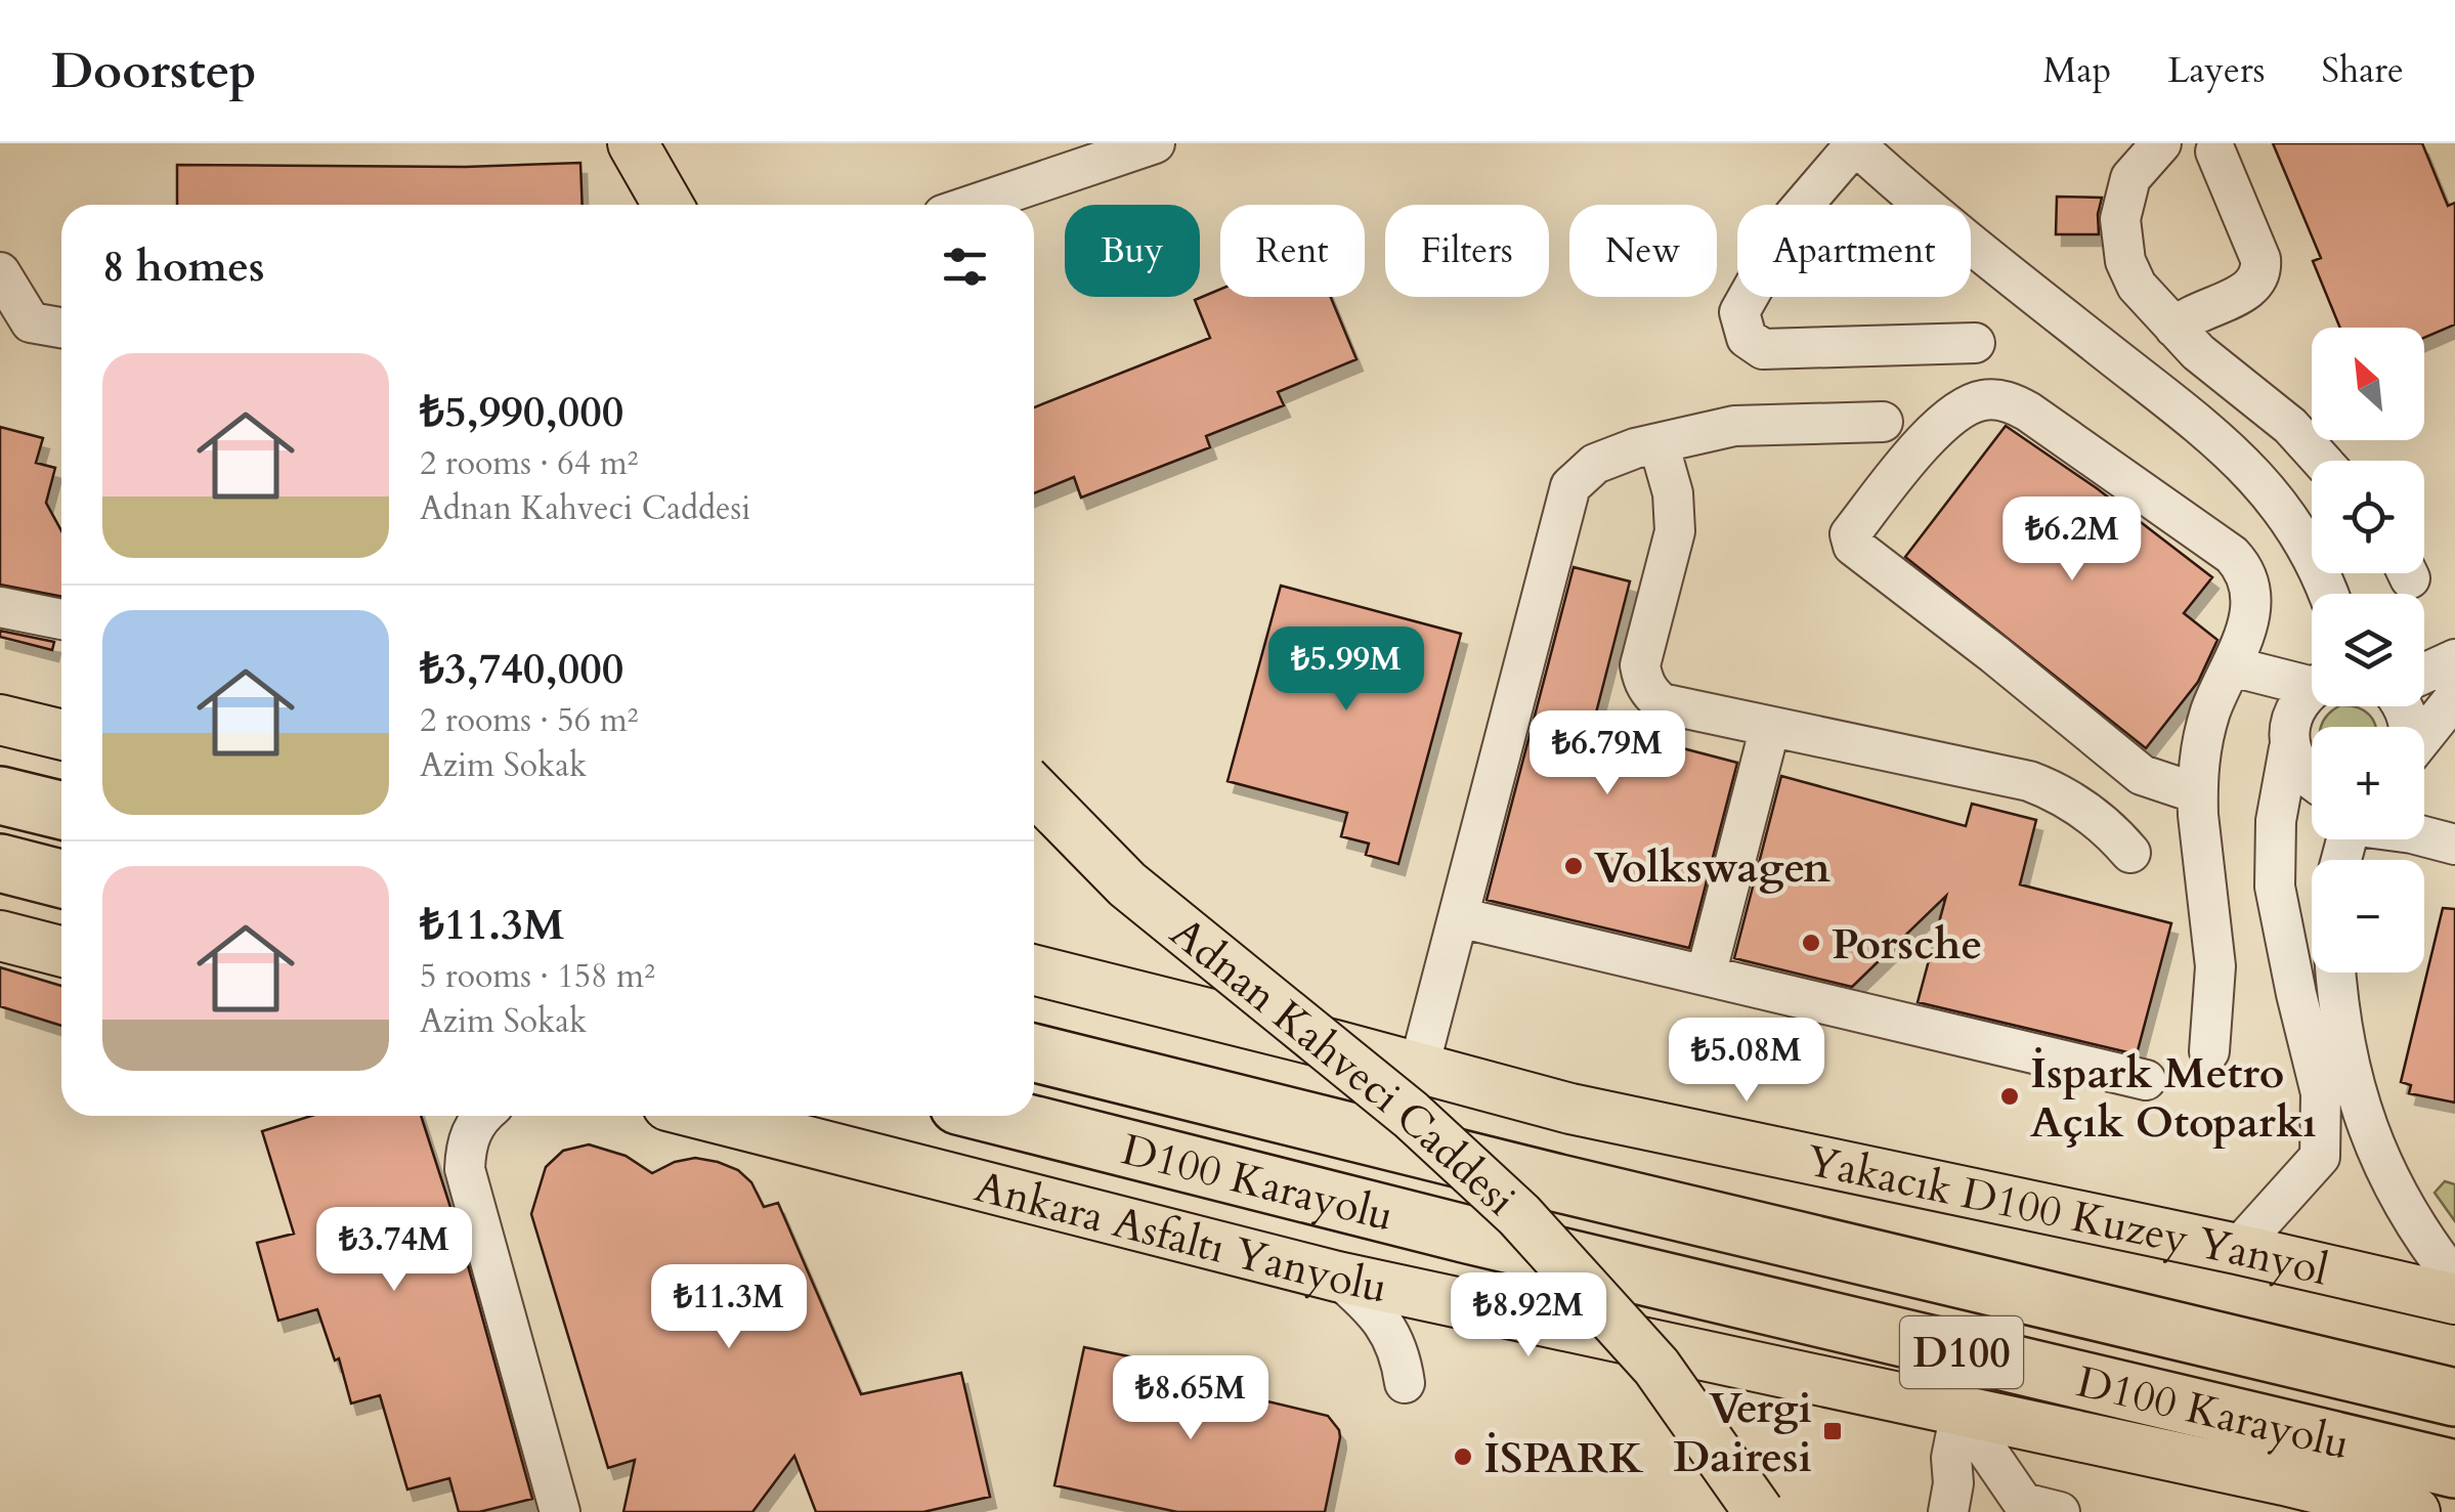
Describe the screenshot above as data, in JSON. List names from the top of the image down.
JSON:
{
  "streets": {
    "highway": ["D100 Karayolu", "D100"],
    "main road": ["Adnan Kahveci Caddesi", "Yakacık D100 Kuzey Yanyol", "Ankara Asfaltı Yanyolu"]
  },
  "places": {
    "other": [
      "Volkswagen",
      "Porsche",
      "İspark Metro Açık Otoparkı",
      "İSPARK"
    ],
    "transit": ["Vergi Dairesi"]
  },
  "north": "top left",
  "page": {
    "header": "Doorstep",
    "nav": ["Map", "Layers", "Share"],
    "chip": [
      "Buy",
      "Rent",
      "Filters",
      "New",
      "Apartment"
    ],
    "heading": "8 homes",
    "map_buttons": ["+", "−"],
    "list": [
      {
        "name": "₺5,990,000",
        "note": "2 rooms · 64 m² · Adnan Kahveci Caddesi"
      },
      {
        "name": "₺3,740,000",
        "note": "2 rooms · 56 m² · Azim Sokak"
      },
      {
        "name": "₺11.3M",
        "note": "5 rooms · 158 m² · Azim Sokak"
      }
    ],
    "price": [
      "₺6.2M",
      "₺5.99M",
      "₺6.79M",
      "₺5.08M",
      "₺3.74M",
      "₺11.3M",
      "₺8.92M",
      "₺8.65M"
    ]
  }
}
